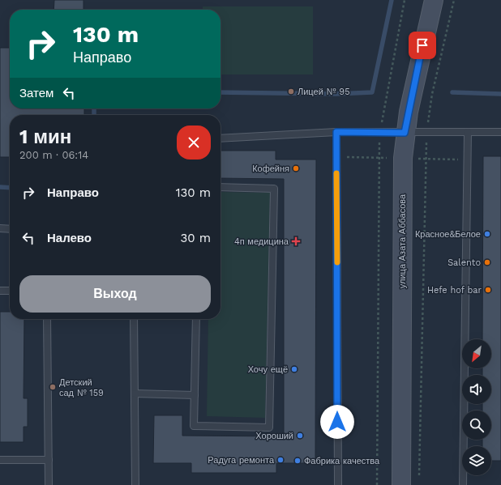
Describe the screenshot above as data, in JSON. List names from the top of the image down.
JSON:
{
  "streets": {
    "street": ["улица Азата Аббасова"]
  },
  "places": {
    "other": [
      "Лицей № 95",
      "Кофейня",
      "Красное&Белое",
      "Salento",
      "Hefe hof bar",
      "Хочу ещё",
      "Детский сад № 159",
      "Хороший",
      "Радуга ремонта",
      "Фабрика качества"
    ],
    "health": ["4п медицина"]
  },
  "north": "bottom left",
  "page": {
    "turn": ["130 m", "Направо"],
    "then": "Затем",
    "heading": ["1 мин", "200 m · 06:14"],
    "list": [
      {
        "name": "Направо",
        "value": "130 m"
      },
      {
        "name": "Налево",
        "value": "30 m"
      }
    ],
    "buttons": "Выход"
  }
}
